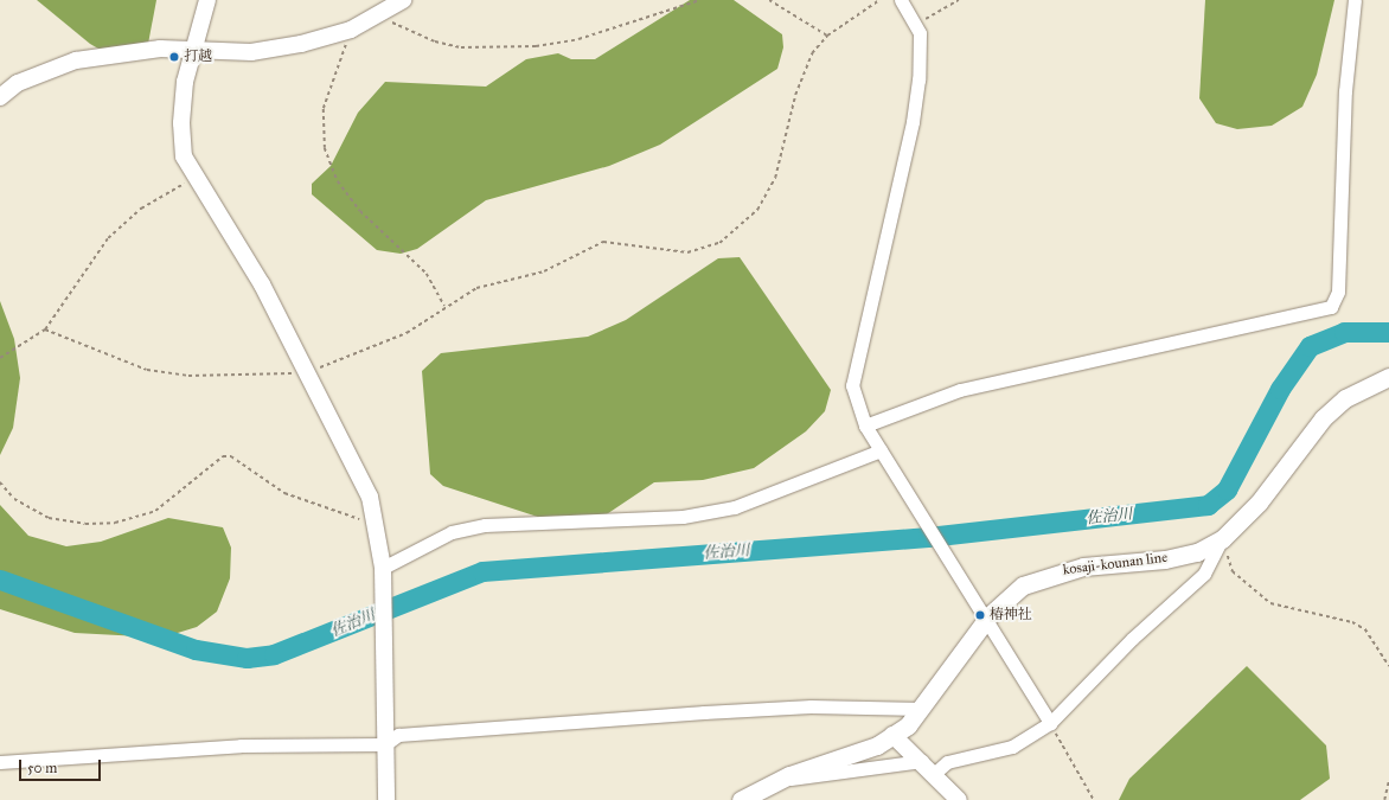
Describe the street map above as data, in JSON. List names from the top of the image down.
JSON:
{
  "streets": {
    "main road": ["kosaji-kounan line"]
  },
  "water": ["佐治川"],
  "places": ["打越", "椿神社"],
  "scale_bar": "50 m"
}
